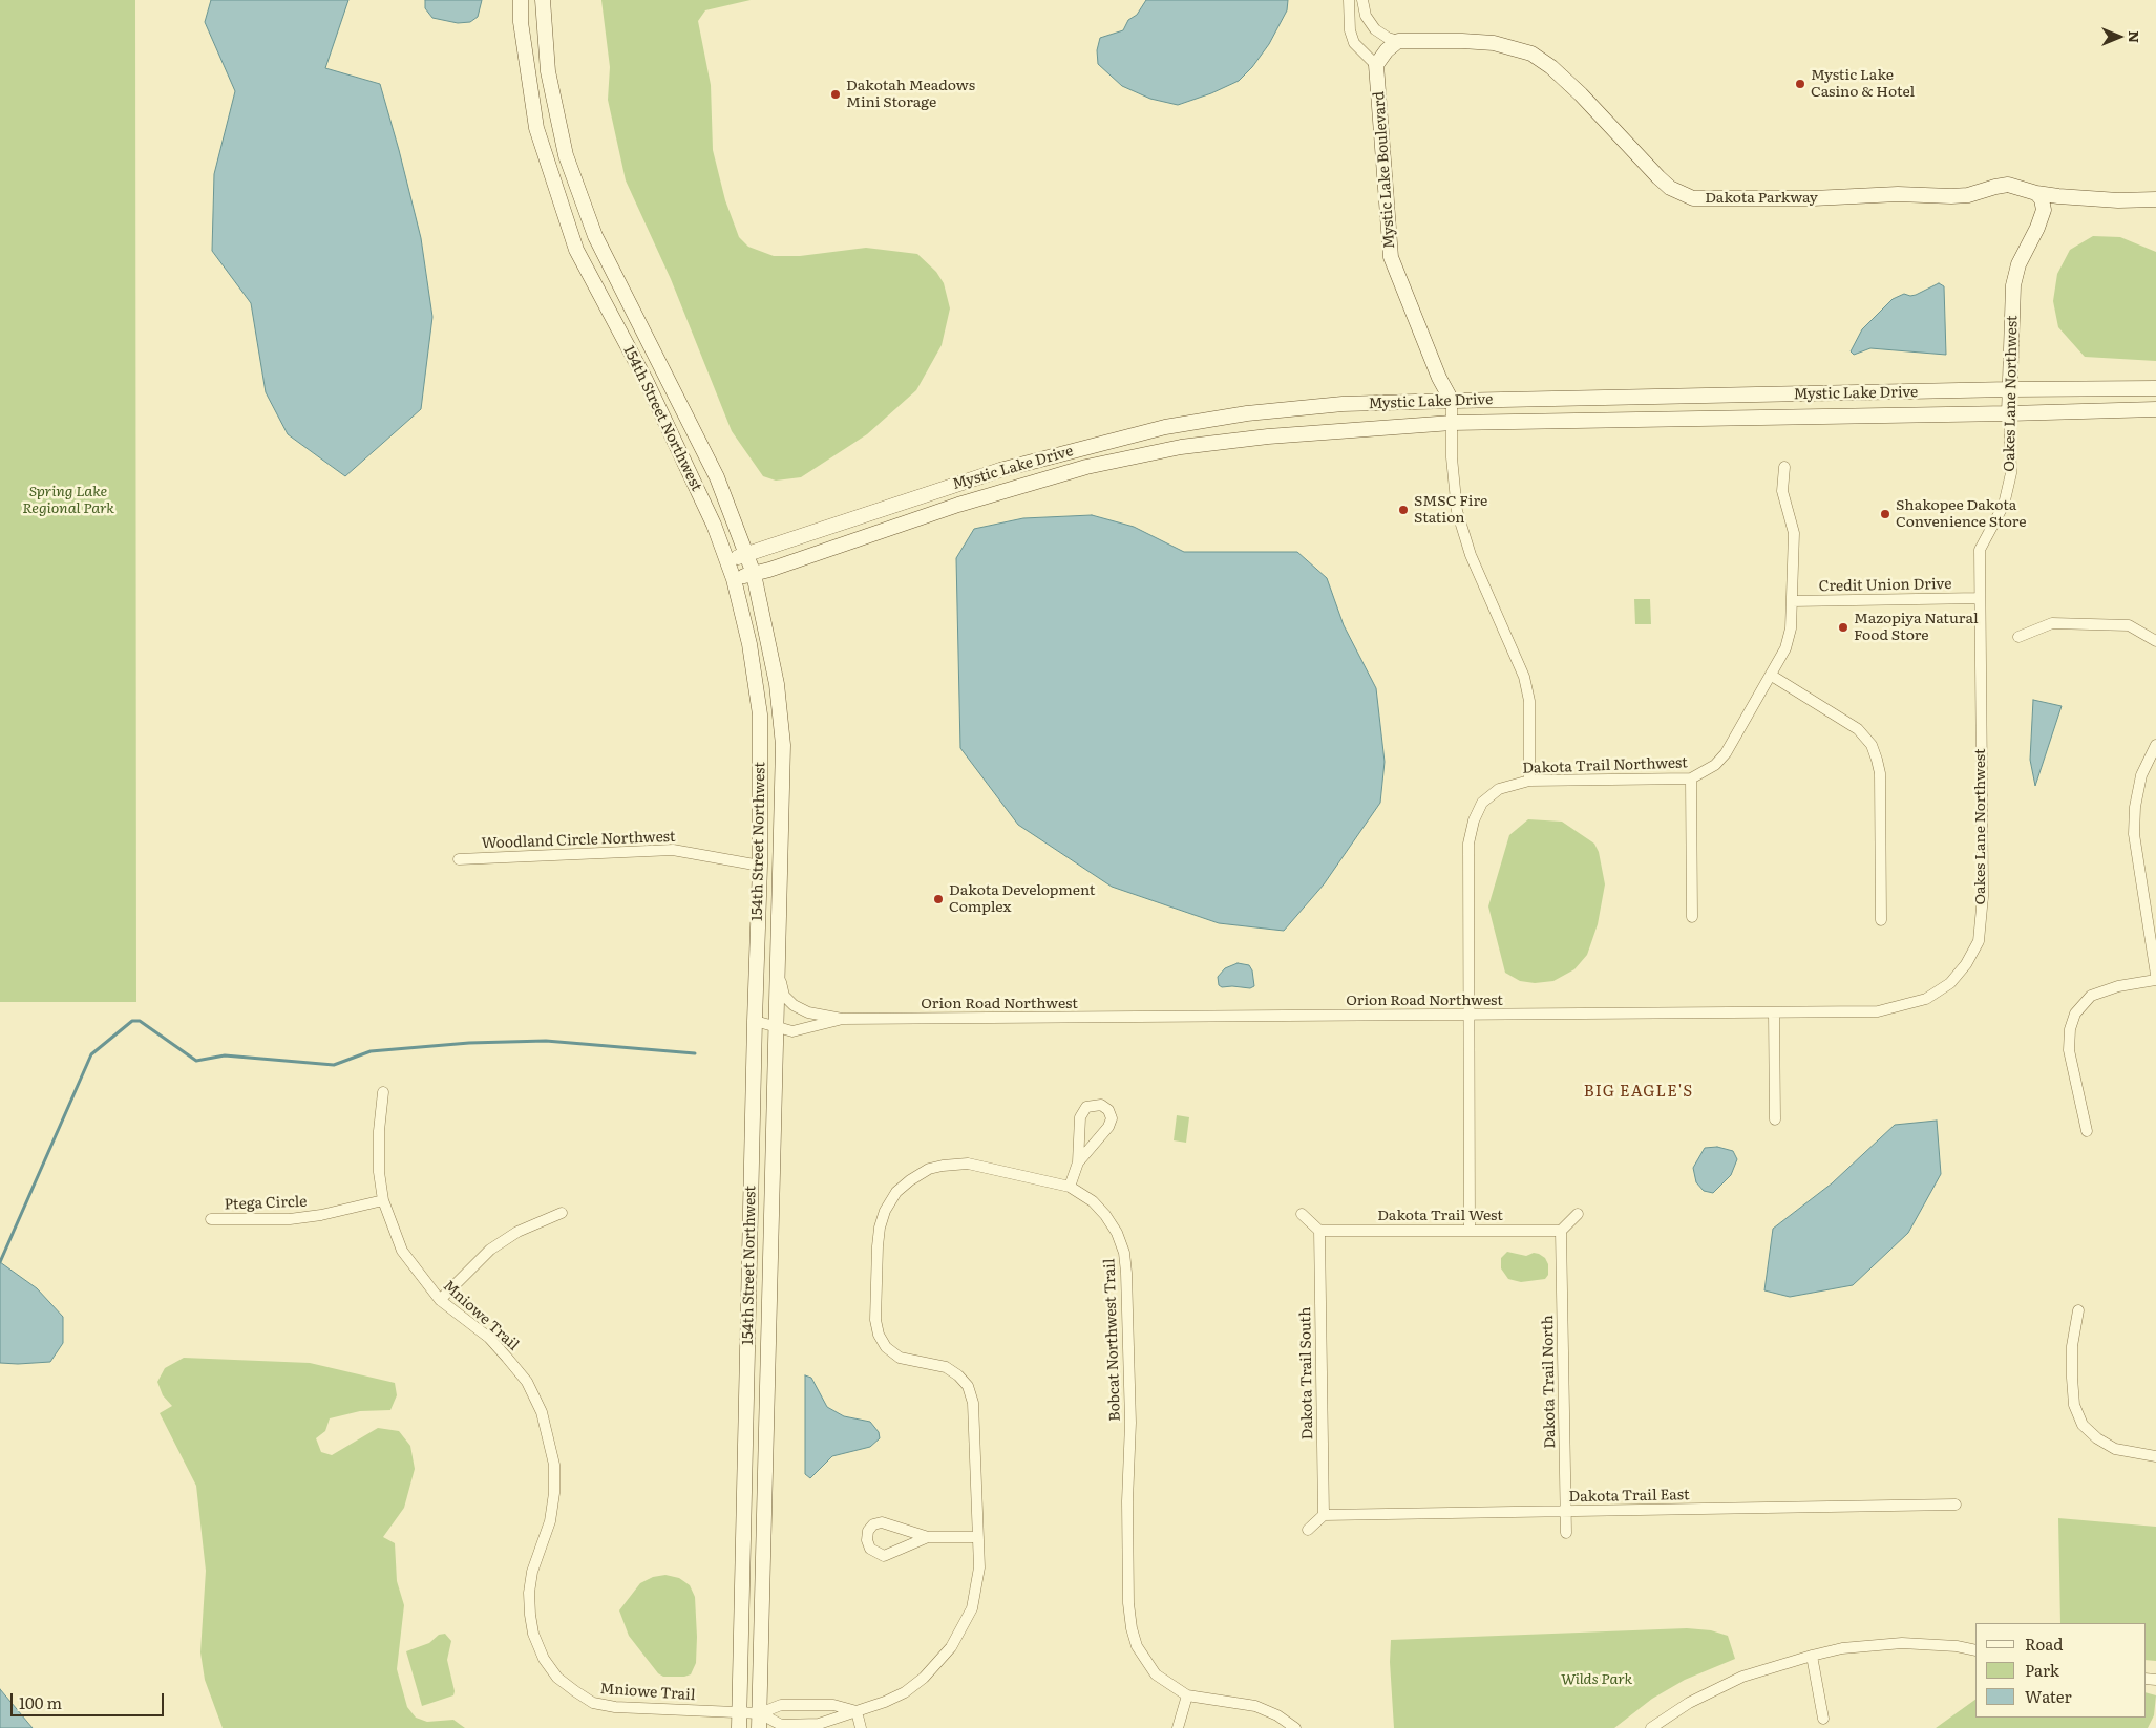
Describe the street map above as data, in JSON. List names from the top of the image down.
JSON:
{
  "streets": {
    "street": [
      "Mystic Lake Boulevard",
      "Dakota Parkway",
      "Mystic Lake Drive",
      "Oakes Lane Northwest",
      "154th Street Northwest",
      "Credit Union Drive",
      "Dakota Trail Northwest",
      "Woodland Circle Northwest",
      "Orion Road Northwest",
      "Ptega Circle",
      "Dakota Trail West",
      "Mniowe Trail",
      "Bobcat Northwest Trail",
      "Dakota Trail South",
      "Dakota Trail North",
      "Dakota Trail East"
    ]
  },
  "crossings": [
    ["Mystic Lake Boulevard", "Mystic Lake Drive"],
    ["Dakota Parkway", "Oakes Lane Northwest"],
    ["Mystic Lake Drive", "Oakes Lane Northwest"],
    ["Mystic Lake Drive", "154th Street Northwest"],
    ["Oakes Lane Northwest", "Credit Union Drive"],
    ["Oakes Lane Northwest", "Orion Road Northwest"],
    ["154th Street Northwest", "Woodland Circle Northwest"],
    ["154th Street Northwest", "Orion Road Northwest"],
    ["154th Street Northwest", "Mniowe Trail"],
    ["154th Street Northwest", "Bobcat Northwest Trail"],
    ["Credit Union Drive", "Dakota Trail Northwest"],
    ["Dakota Trail Northwest", "Orion Road Northwest"],
    ["Dakota Trail Northwest", "Dakota Trail West"],
    ["Ptega Circle", "Mniowe Trail"],
    ["Dakota Trail West", "Dakota Trail South"],
    ["Dakota Trail West", "Dakota Trail North"],
    ["Mniowe Trail", "Bobcat Northwest Trail"],
    ["Dakota Trail South", "Dakota Trail East"],
    ["Dakota Trail North", "Dakota Trail East"]
  ],
  "districts": ["BIG EAGLE'S"],
  "parks": ["Spring Lake Regional Park", "Wilds Park"],
  "places": [
    "Mystic Lake Casino & Hotel",
    "Dakotah Meadows Mini Storage",
    "SMSC Fire Station",
    "Shakopee Dakota Convenience Store",
    "Mazopiya Natural Food Store",
    "Dakota Development Complex"
  ],
  "legend": ["Road", "Park", "Water"],
  "scale_bar": "100 m",
  "north": "right"
}
